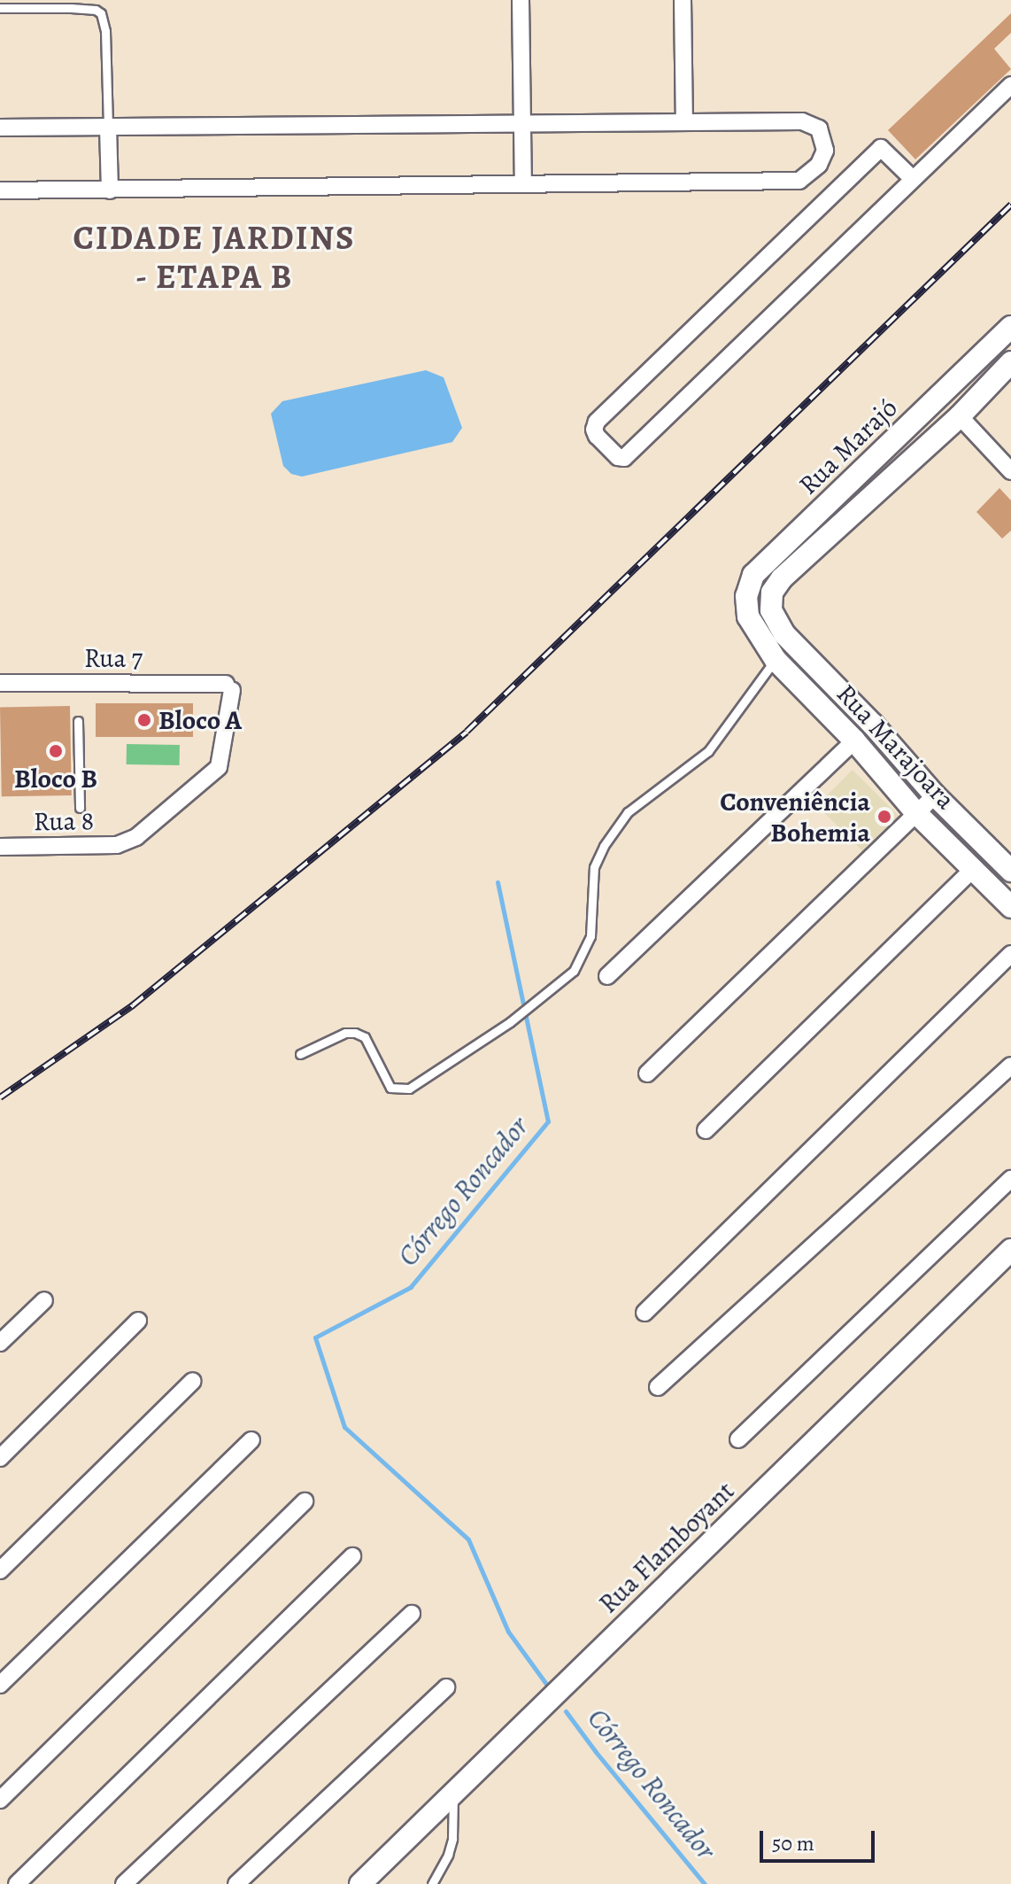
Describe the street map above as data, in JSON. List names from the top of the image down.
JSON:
{
  "streets": {
    "street": [
      "Rua Marajó",
      "Rua 7",
      "Rua Marajoara",
      "Rua 8",
      "Rua Flamboyant"
    ]
  },
  "crossings": [
    ["Rua Marajó", "Rua Marajoara"],
    ["Rua 7", "Rua 8"]
  ],
  "districts": ["CIDADE JARDINS - ETAPA B"],
  "water": ["Córrego Roncador"],
  "places": ["Bloco A", "Bloco B", "Conveniência Bohemia"],
  "scale_bar": "50 m"
}
